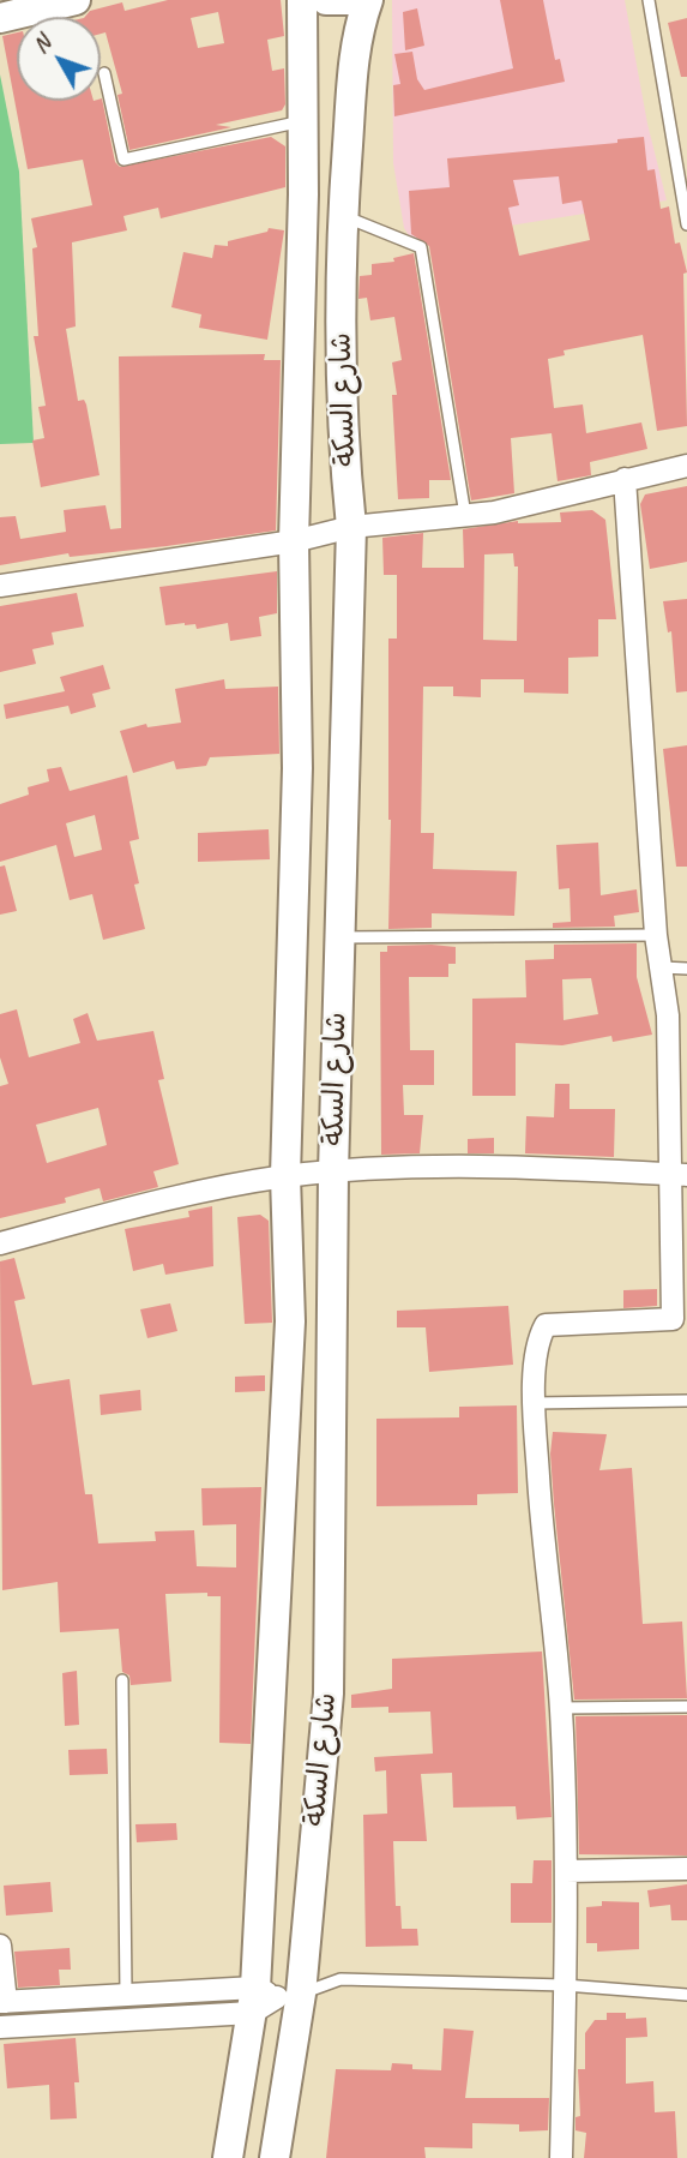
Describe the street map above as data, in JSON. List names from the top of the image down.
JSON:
{
  "streets": {
    "main road": ["شارع السكة"]
  },
  "north": "top left"
}
